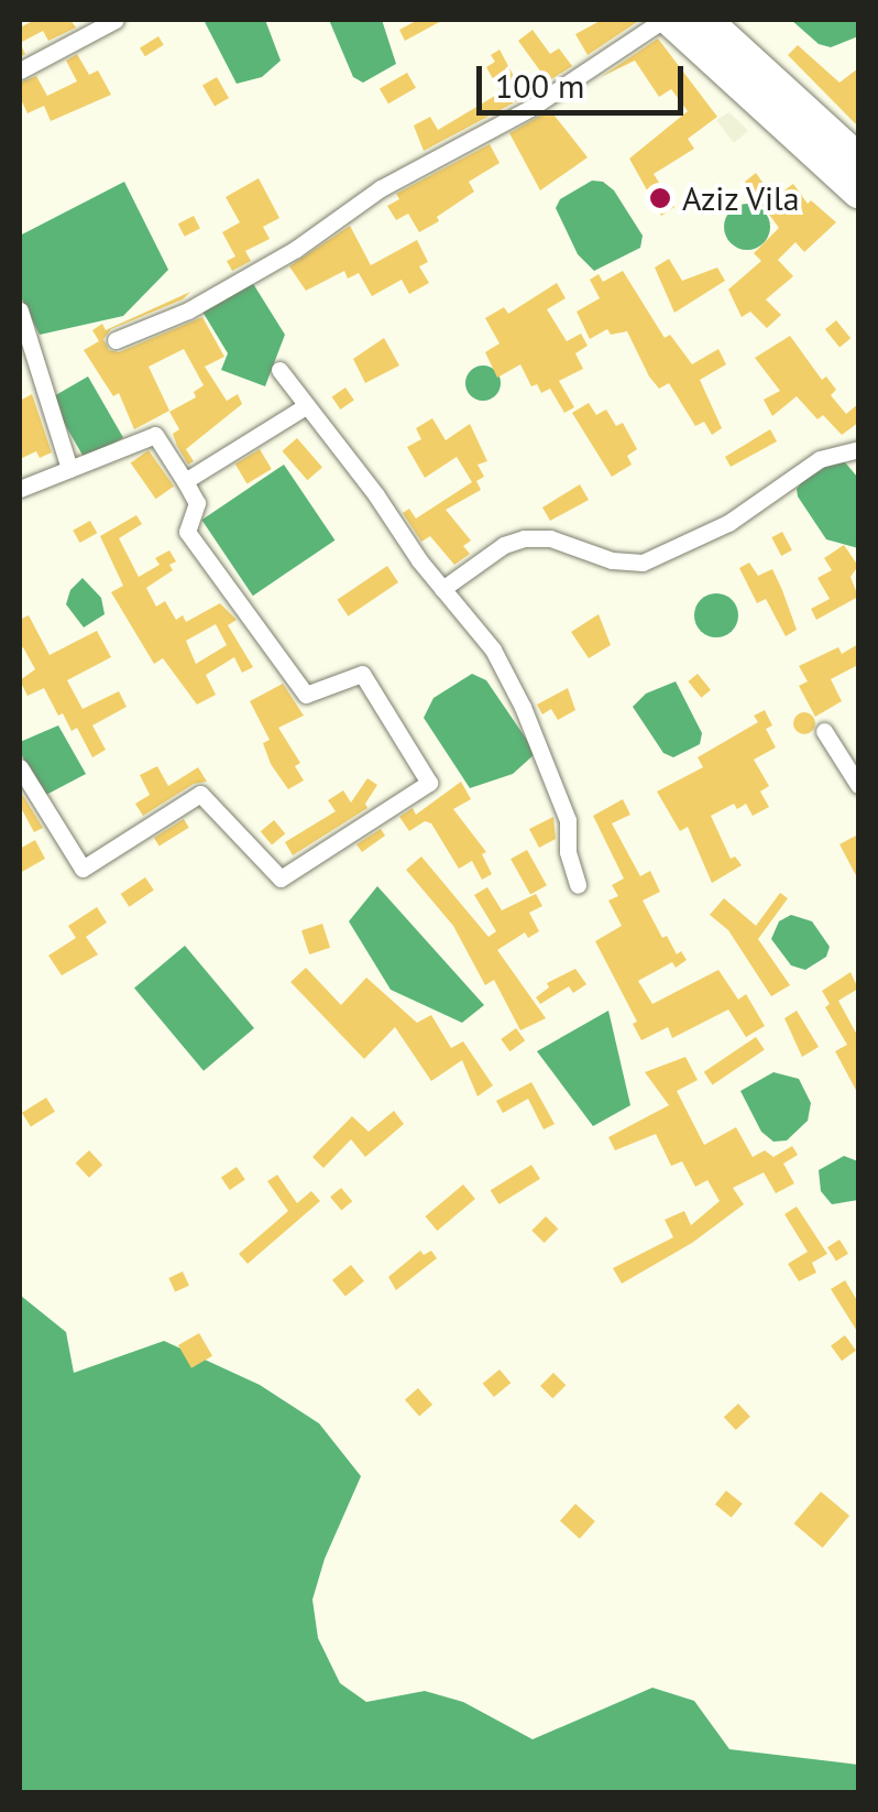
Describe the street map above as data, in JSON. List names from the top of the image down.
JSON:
{
  "places": ["Aziz Vila"],
  "scale_bar": "100 m"
}
